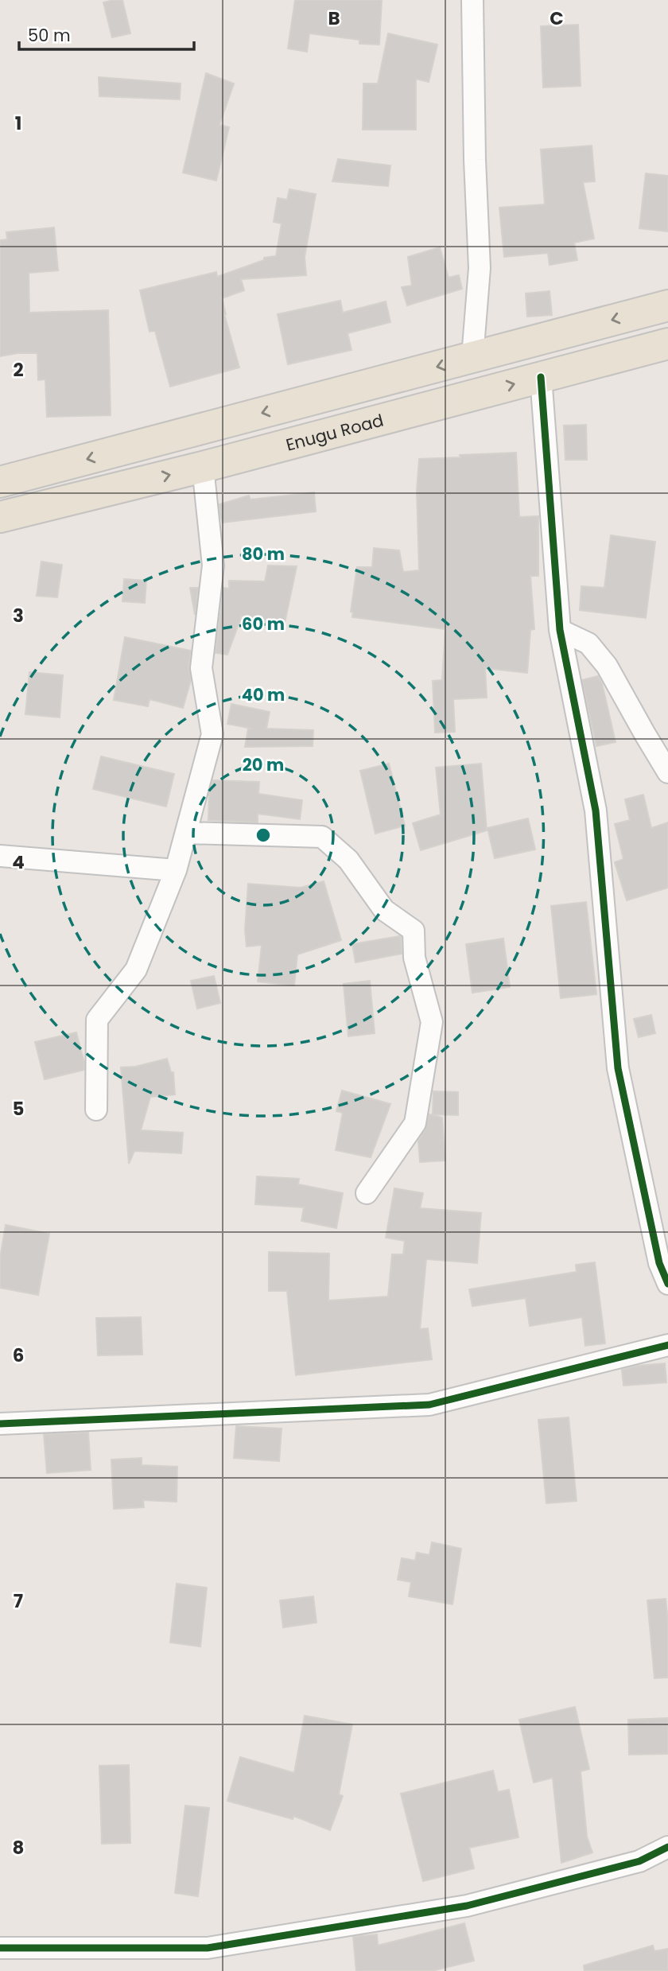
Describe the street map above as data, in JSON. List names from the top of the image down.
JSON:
{
  "streets": {
    "main road": ["Enugu Road"]
  },
  "scale_bar": "50 m",
  "grid": {
    "columns": ["B", "C"],
    "rows": [
      "1",
      "2",
      "3",
      "4",
      "5",
      "6",
      "7",
      "8"
    ]
  },
  "rings": [
    "80 m",
    "60 m",
    "40 m",
    "20 m"
  ]
}
